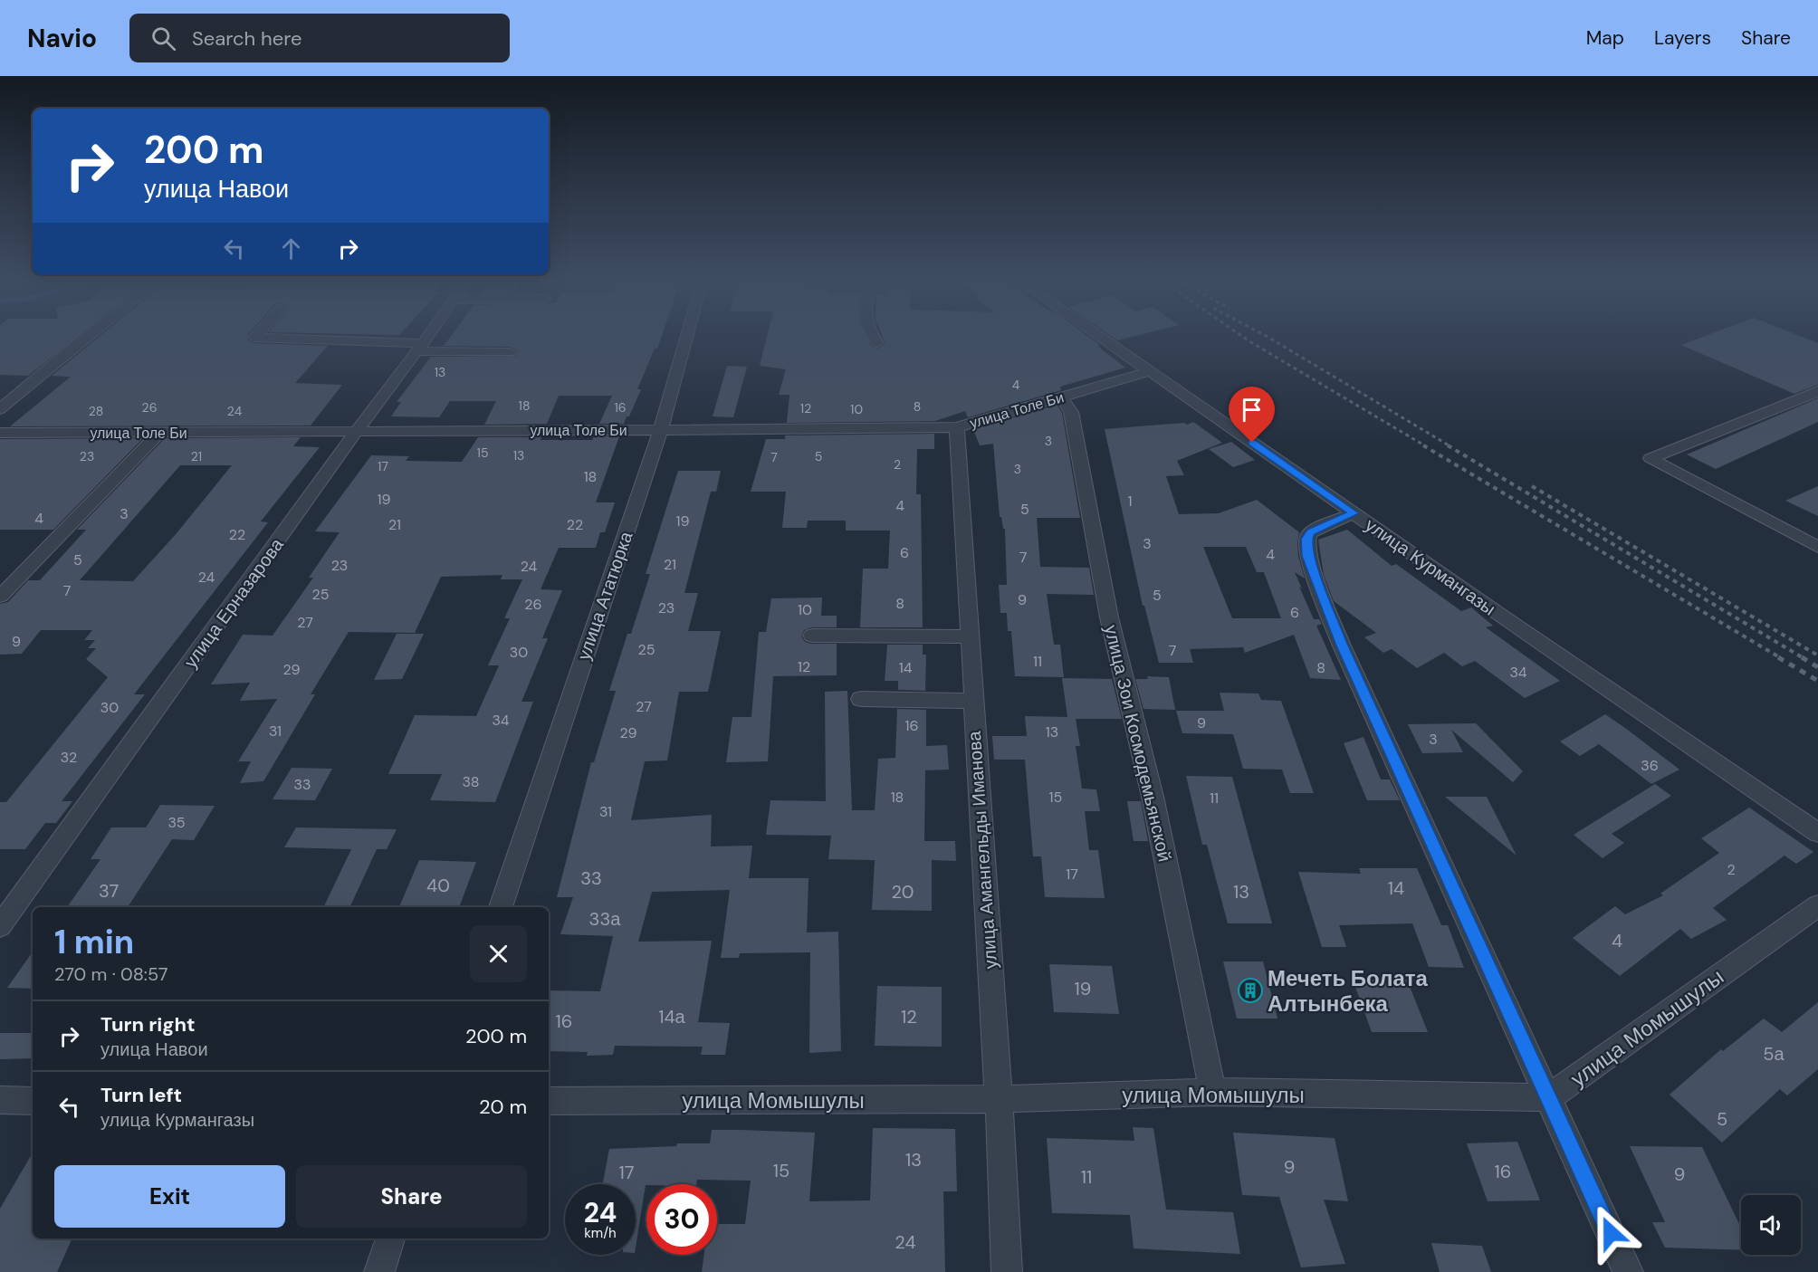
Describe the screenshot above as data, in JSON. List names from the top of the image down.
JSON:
{
  "streets": {
    "street": [
      "улица Толе Би",
      "улица Курмангазы",
      "улица Ататюрка",
      "улица Ерназарова",
      "улица Зои Космодемьянской",
      "улица Амангельды Иманова",
      "улица Момышулы"
    ]
  },
  "crossings": [
    ["улица Толе Би", "улица Курмангазы"],
    ["улица Толе Би", "улица Ататюрка"],
    ["улица Толе Би", "улица Ерназарова"],
    ["улица Толе Би", "улица Зои Космодемьянской"],
    ["улица Толе Би", "улица Амангельды Иманова"],
    ["улица Зои Космодемьянской", "улица Момышулы"],
    ["улица Амангельды Иманова", "улица Момышулы"]
  ],
  "places": {
    "building": ["Мечеть Болата Алтынбека"]
  },
  "house_numbers": [
    "13",
    "4",
    "18",
    "8",
    "26",
    "16",
    "12",
    "10",
    "28",
    "24",
    "3",
    "15",
    "13",
    "23",
    "21",
    "5",
    "7",
    "2",
    "17",
    "3",
    "18",
    "19",
    "1",
    "4",
    "5",
    "3",
    "4",
    "19",
    "21",
    "22",
    "22",
    "3",
    "6",
    "4",
    "7",
    "5",
    "21",
    "23",
    "24",
    "24",
    "7",
    "25",
    "5",
    "9",
    "8",
    "26",
    "23",
    "10",
    "6",
    "27",
    "9",
    "25",
    "7",
    "30",
    "11",
    "12",
    "14",
    "8",
    "29",
    "34",
    "27",
    "30",
    "34",
    "9",
    "16",
    "31",
    "13",
    "29",
    "3",
    "32",
    "36",
    "38",
    "33",
    "18",
    "15",
    "11",
    "31",
    "35",
    "2",
    "17",
    "33",
    "40",
    "14",
    "37",
    "20",
    "13",
    "33а",
    "4",
    "19",
    "14а",
    "12",
    "16",
    "5а",
    "5",
    "13",
    "9",
    "15",
    "16",
    "17",
    "9",
    "11",
    "24"
  ],
  "page": {
    "header": "Navio",
    "search": "Search here",
    "nav": ["Map", "Layers", "Share"],
    "turn": ["200 m", "улица Навои"],
    "heading": ["1 min", "270 m · 08:57"],
    "list": [
      {
        "name": "Turn right",
        "note": "улица Навои",
        "value": "200 m"
      },
      {
        "name": "Turn left",
        "note": "улица Курмангазы",
        "value": "20 m"
      }
    ],
    "buttons": ["Exit", "Share"],
    "speed": "24 km/h",
    "limit": "30"
  }
}
